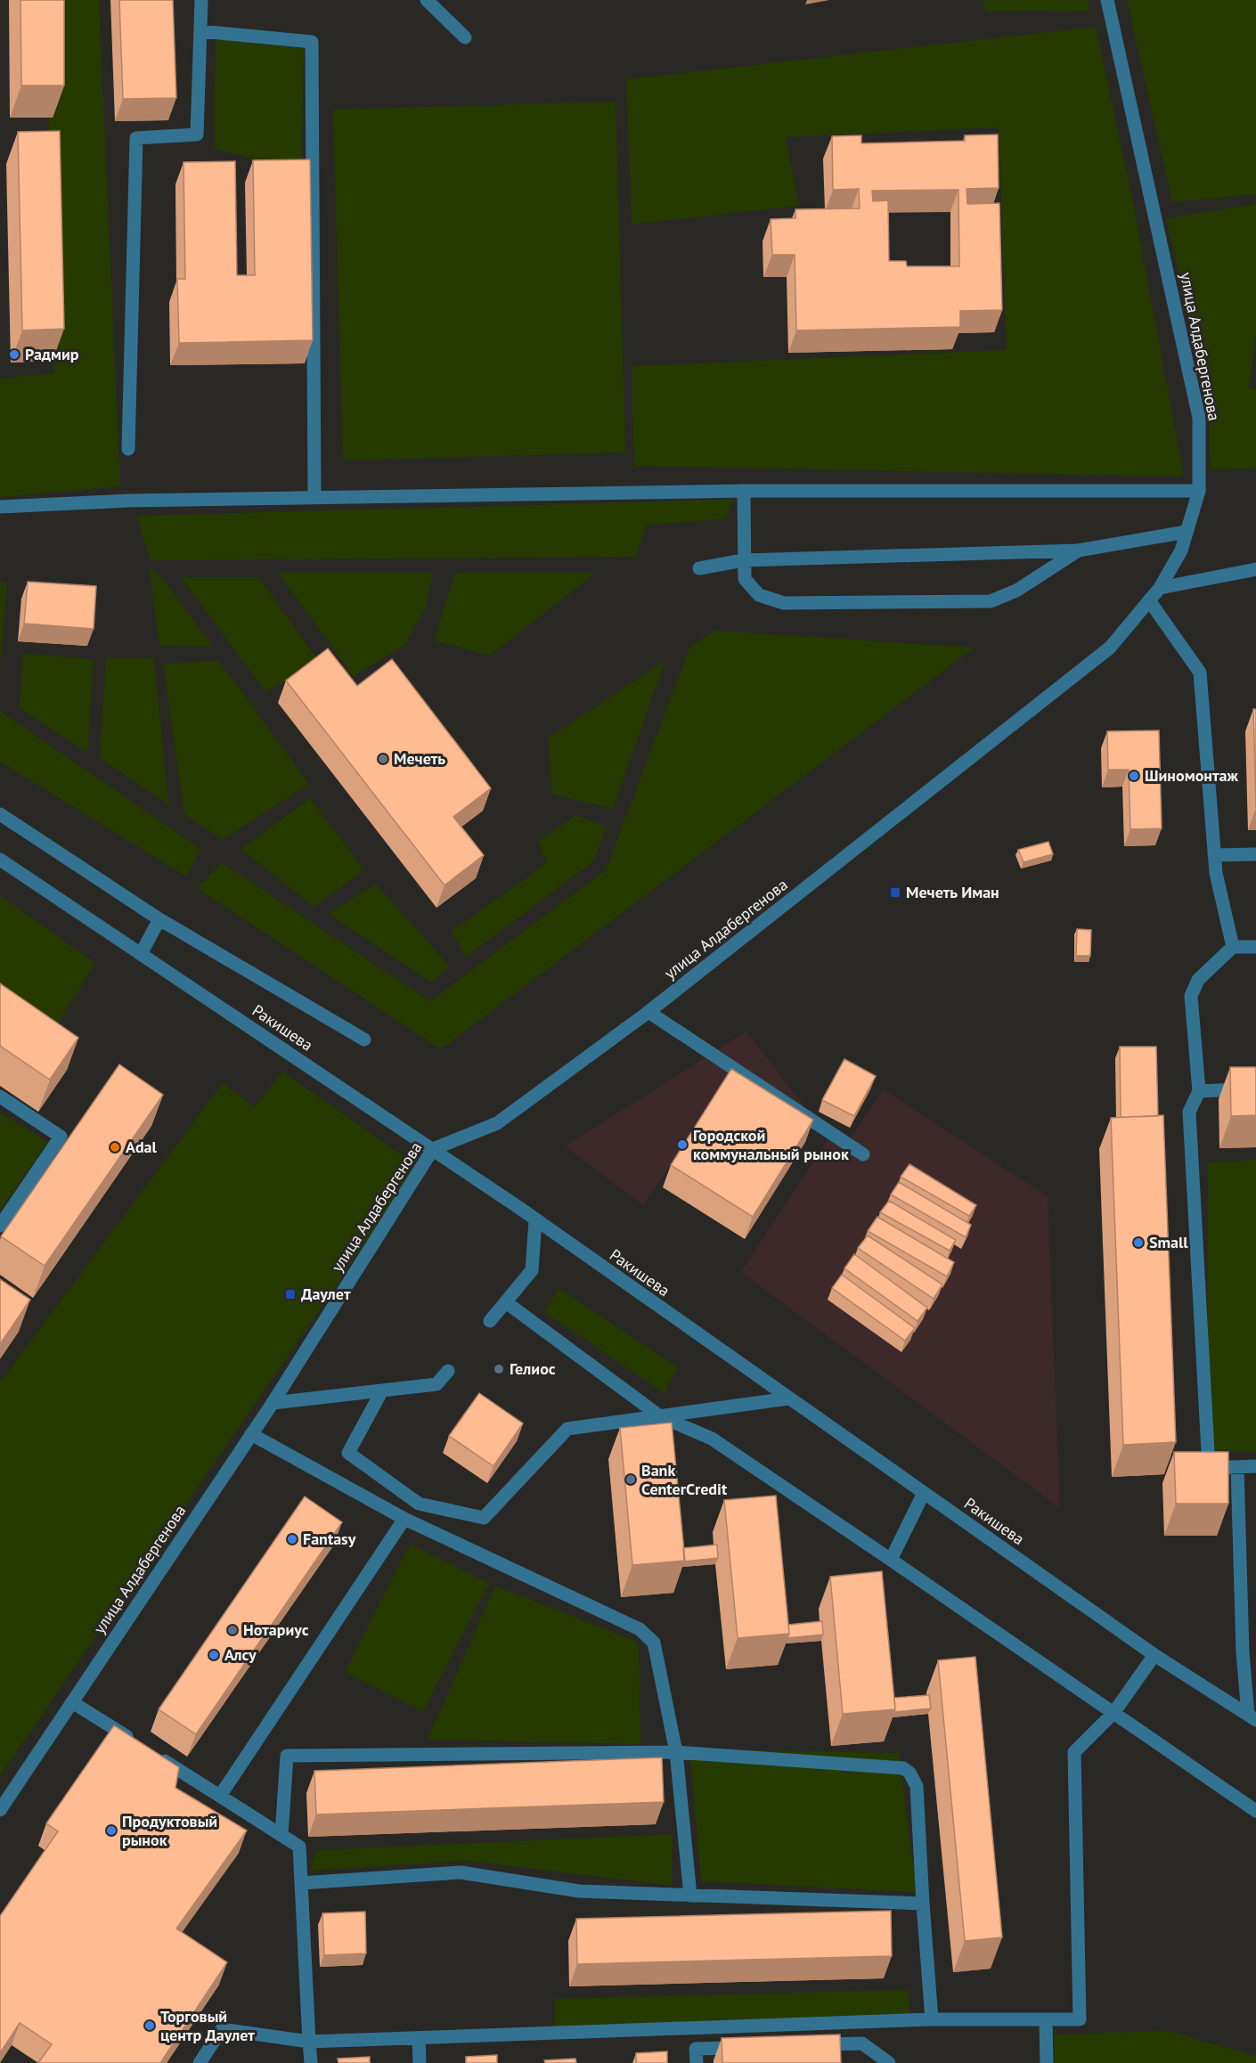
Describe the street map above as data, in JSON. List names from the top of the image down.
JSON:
{
  "streets": {
    "street": ["улица Алдабергенова", "Ракишева"]
  },
  "crossings": [
    ["улица Алдабергенова", "Ракишева"]
  ],
  "places": {
    "other": [
      "Радмир",
      "Мечеть",
      "Шиномонтаж",
      "Городской коммунальный рынок",
      "Adal",
      "Small",
      "Гелиос",
      "Bank CenterCredit",
      "Fantasy",
      "Нотариус",
      "Алсу",
      "Продуктовый рынок",
      "Торговый центр Даулет"
    ],
    "transit": ["Мечеть Иман", "Даулет"]
  }
}
